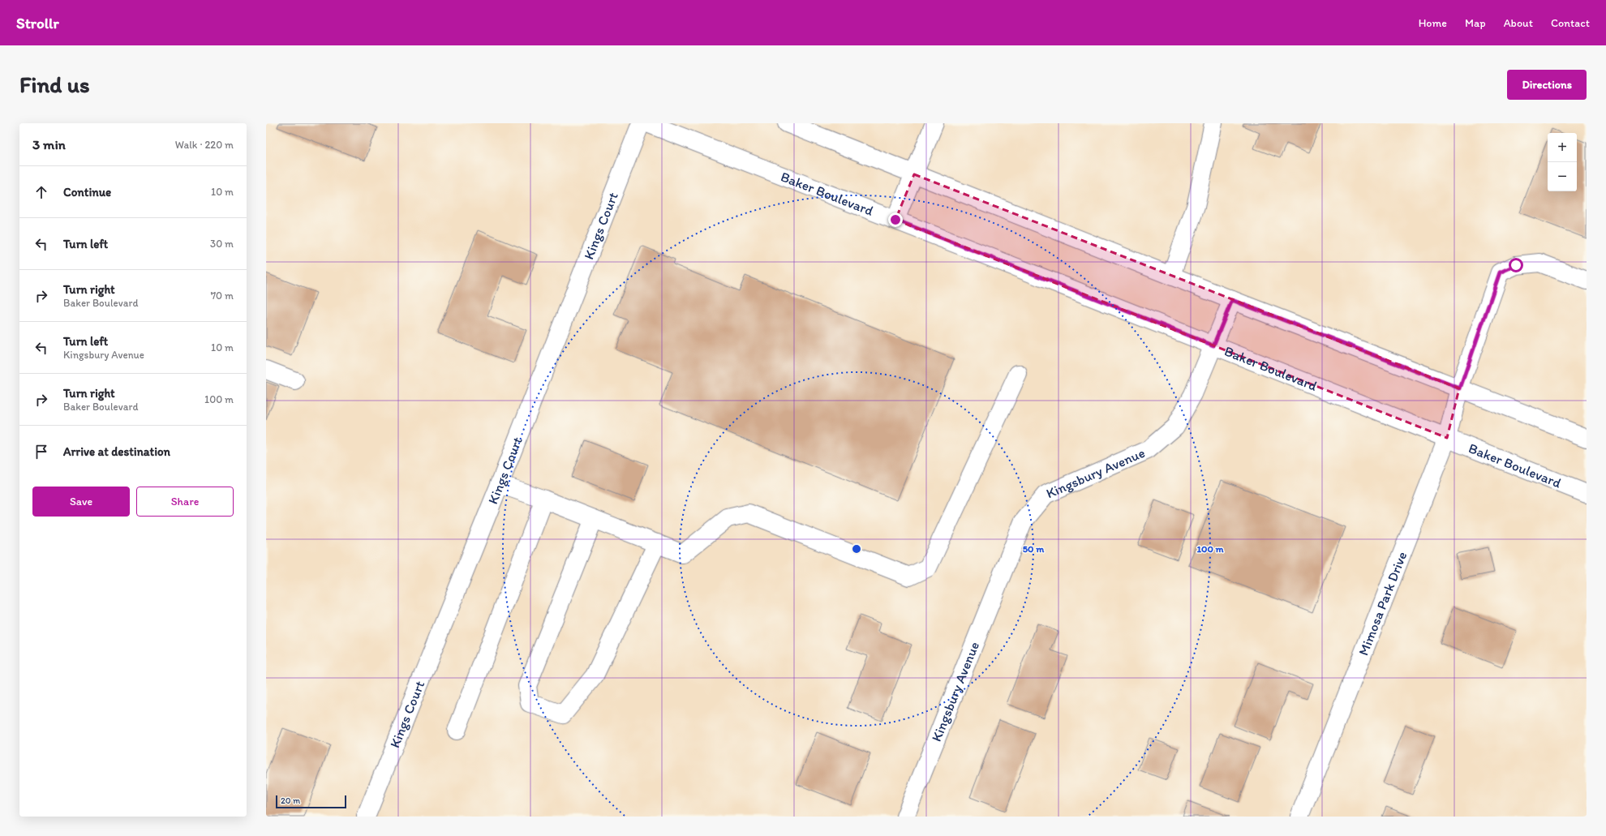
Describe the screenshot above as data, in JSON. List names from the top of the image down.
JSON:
{
  "streets": {
    "street": [
      "Baker Boulevard",
      "Kings Court",
      "Kingsbury Avenue",
      "Mimosa Park Drive"
    ]
  },
  "crossings": [
    ["Baker Boulevard", "Kingsbury Avenue"],
    ["Baker Boulevard", "Mimosa Park Drive"]
  ],
  "scale_bar": "20 m",
  "page": {
    "header": "Strollr",
    "nav": [
      "Home",
      "Map",
      "About",
      "Contact"
    ],
    "buttons": [
      "Directions",
      ["Save", "Share"]
    ],
    "title": "Find us",
    "heading": ["3 min", "Walk · 220 m"],
    "map_buttons": ["+", "−"],
    "list": [
      ["Continue", "10 m"],
      ["Turn left", "30 m"],
      ["Turn right", "Baker Boulevard", "70 m"],
      ["Turn left", "Kingsbury Avenue", "10 m"],
      ["Turn right", "Baker Boulevard", "100 m"],
      "Arrive at destination"
    ],
    "scale": "20 m"
  },
  "rings": ["50 m", "100 m"]
}
